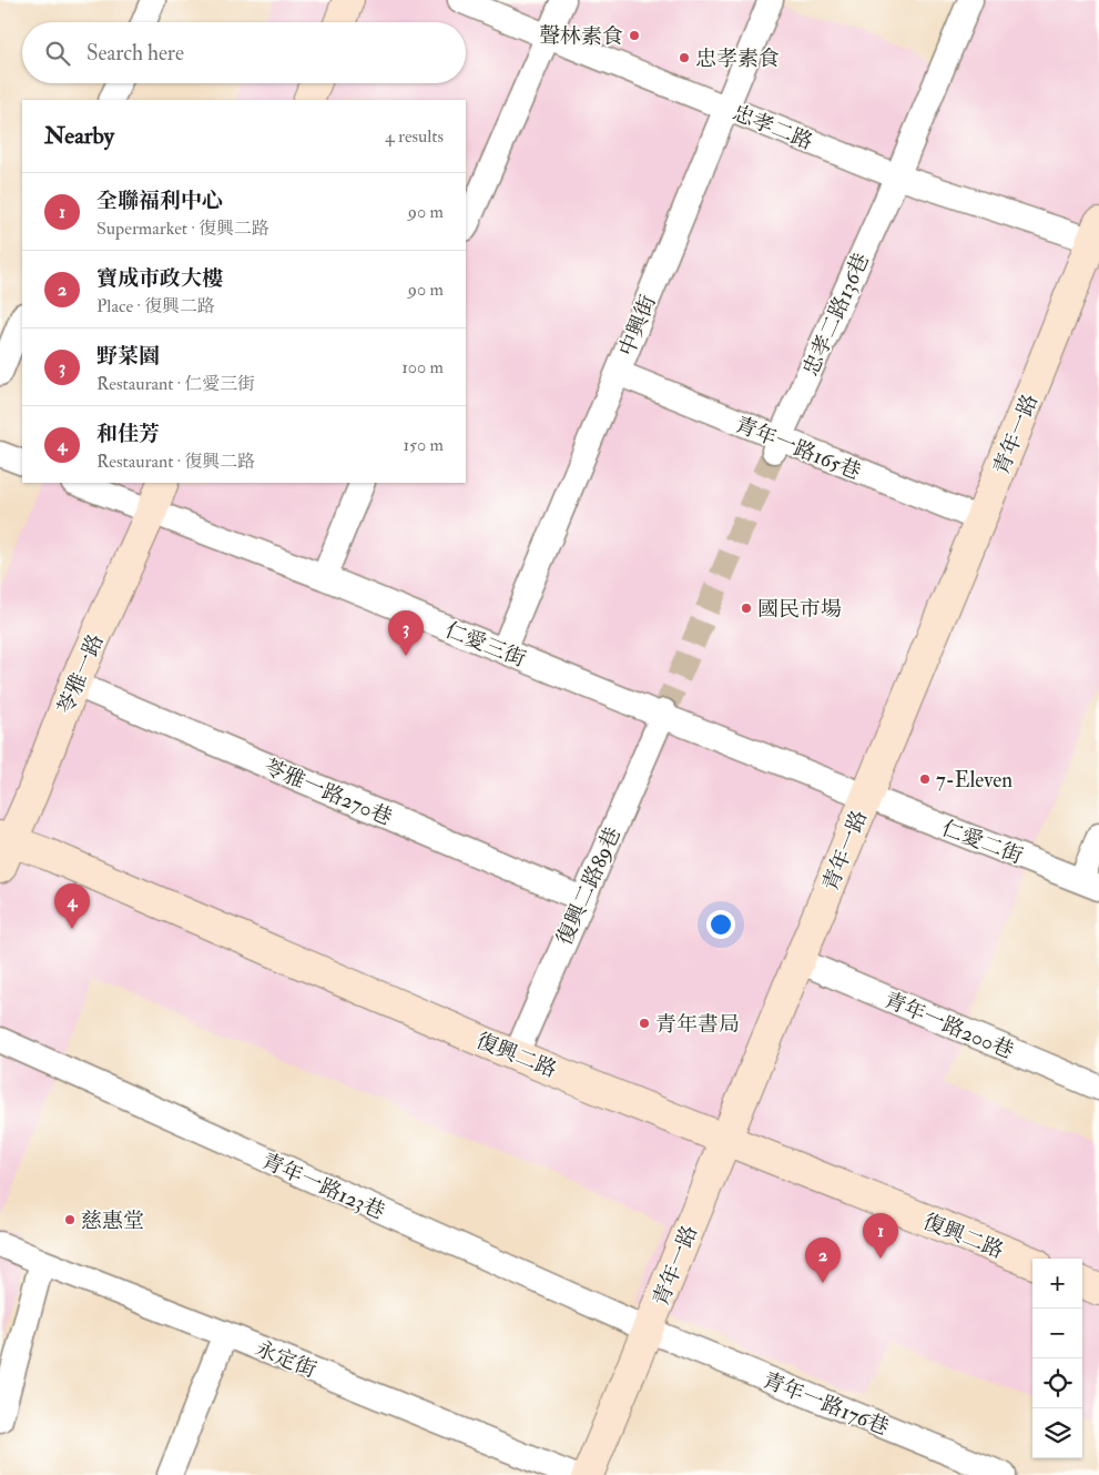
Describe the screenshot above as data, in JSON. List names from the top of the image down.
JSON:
{
  "streets": {
    "street": [
      "忠孝二路",
      "忠孝二路136巷",
      "中興街",
      "青年一路",
      "青年一路165巷",
      "仁愛三街",
      "苓雅一路",
      "苓雅一路270巷",
      "仁愛二街",
      "復興二路89巷",
      "青年一路200巷",
      "復興二路",
      "青年一路123巷",
      "永定街",
      "青年一路176巷"
    ]
  },
  "crossings": [
    ["忠孝二路", "忠孝二路136巷"],
    ["忠孝二路", "中興街"],
    ["忠孝二路", "青年一路"],
    ["忠孝二路136巷", "青年一路165巷"],
    ["中興街", "青年一路165巷"],
    ["中興街", "仁愛三街"],
    ["青年一路", "青年一路165巷"],
    ["青年一路", "仁愛三街"],
    ["青年一路", "仁愛二街"],
    ["青年一路", "青年一路200巷"],
    ["青年一路", "復興二路"],
    ["青年一路", "青年一路123巷"],
    ["青年一路", "青年一路176巷"],
    ["仁愛三街", "苓雅一路"],
    ["仁愛三街", "仁愛二街"],
    ["仁愛三街", "復興二路89巷"],
    ["苓雅一路", "苓雅一路270巷"],
    ["苓雅一路", "復興二路"],
    ["苓雅一路270巷", "復興二路89巷"],
    ["復興二路89巷", "復興二路"],
    ["青年一路123巷", "青年一路176巷"]
  ],
  "places": [
    "聲林素食",
    "忠孝素食",
    "國民市場",
    "7-Eleven",
    "青年書局",
    "慈惠堂"
  ],
  "page": {
    "search": "Search here",
    "heading": ["Nearby", "4 results"],
    "list": [
      {
        "mark": "1",
        "name": "全聯福利中心",
        "note": "Supermarket · 復興二路",
        "value": "90 m"
      },
      {
        "mark": "2",
        "name": "寶成市政大樓",
        "note": "Place · 復興二路",
        "value": "90 m"
      },
      {
        "mark": "3",
        "name": "野菜園",
        "note": "Restaurant · 仁愛三街",
        "value": "100 m"
      },
      {
        "mark": "4",
        "name": "和佳芳",
        "note": "Restaurant · 復興二路",
        "value": "150 m"
      }
    ],
    "pins": [
      "3",
      "4",
      "1",
      "2"
    ],
    "map_buttons": ["+", "−"]
  }
}
